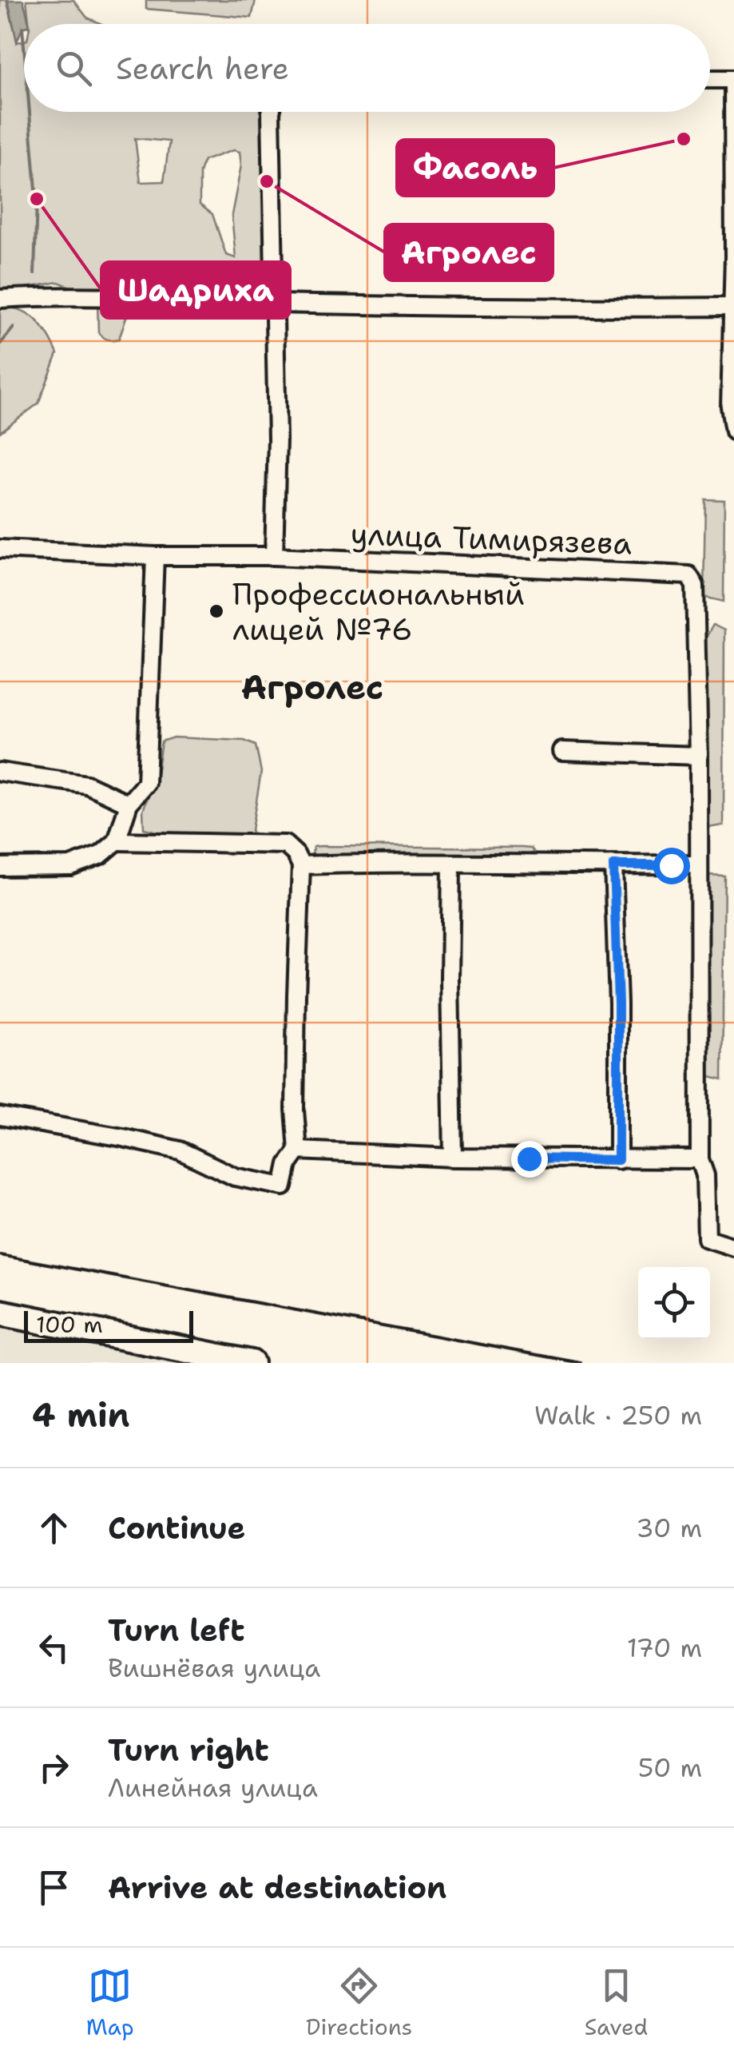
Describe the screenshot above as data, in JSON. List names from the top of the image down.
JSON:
{
  "streets": {
    "street": ["улица Тимирязева"]
  },
  "districts": ["Агролес"],
  "places": [
    "Фасоль",
    "Агролес",
    "Шадриха",
    "Профессиональный лицей №76"
  ],
  "scale_bar": "100 m",
  "page": {
    "search": "Search here",
    "scale": "100 m",
    "heading": ["4 min", "Walk · 250 m"],
    "list": [
      ["Continue", "30 m"],
      ["Turn left", "Вишнёвая улица", "170 m"],
      ["Turn right", "Линейная улица", "50 m"],
      "Arrive at destination"
    ],
    "nav": ["Map", "Directions", "Saved"]
  }
}
